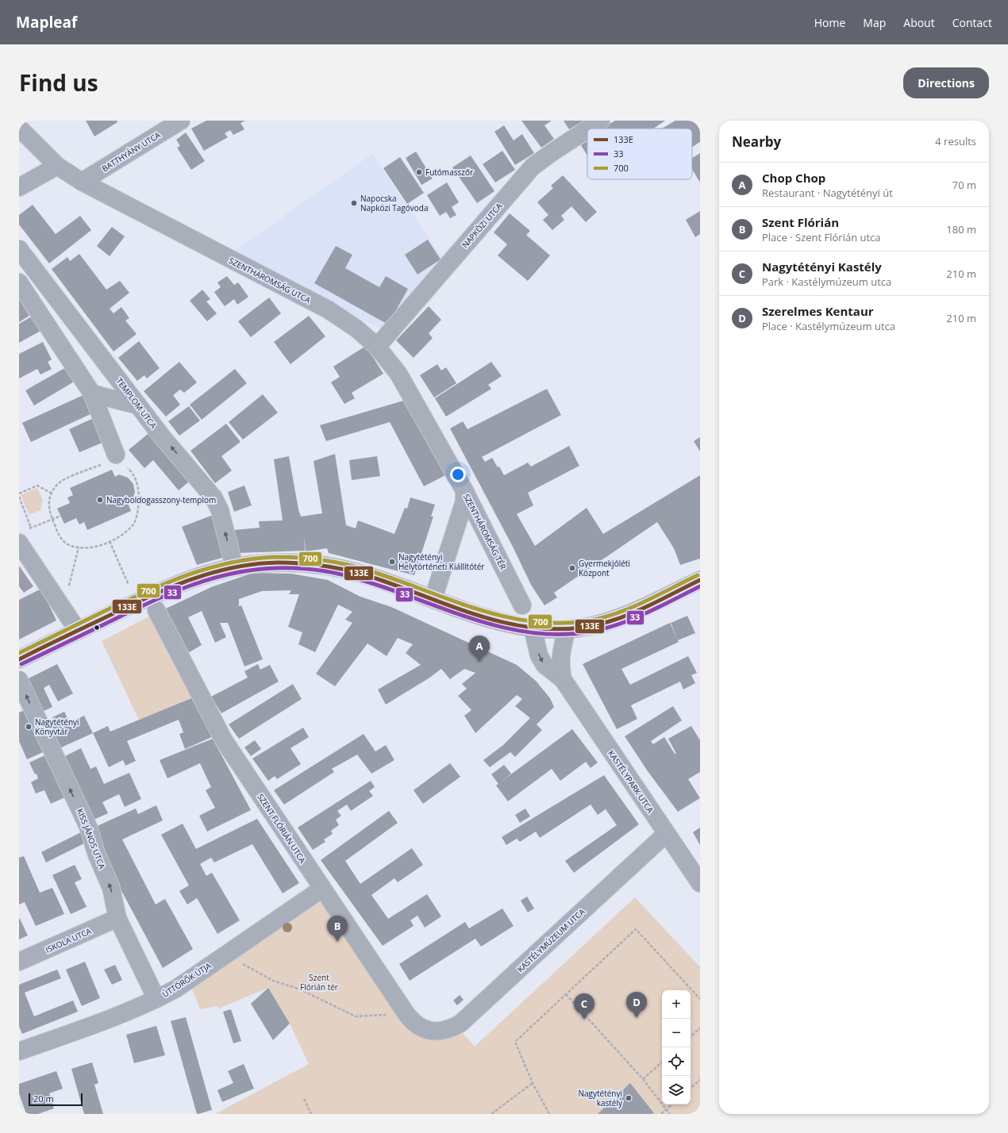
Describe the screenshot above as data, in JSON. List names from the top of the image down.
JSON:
{
  "streets": {
    "street": [
      "BATTHYÁNY UTCA",
      "NAPKÖZI UTCA",
      "SZENTHÁROMSÁG UTCA",
      "TEMPLOM UTCA",
      "SZENTHÁROMSÁG TÉR",
      "KASTÉLYPARK UTCA",
      "SZENT FLÓRIÁN UTCA",
      "KISS JÁNOS UTCA",
      "ISKOLA UTCA",
      "KASTÉLYMÚZEUM UTCA",
      "ÚTTÖRŐK ÚTJA"
    ]
  },
  "crossings": [
    ["BATTHYÁNY UTCA", "SZENTHÁROMSÁG UTCA"],
    ["NAPKÖZI UTCA", "SZENTHÁROMSÁG UTCA"],
    ["SZENTHÁROMSÁG UTCA", "SZENTHÁROMSÁG TÉR"],
    ["KASTÉLYPARK UTCA", "KASTÉLYMÚZEUM UTCA"],
    ["SZENT FLÓRIÁN UTCA", "KASTÉLYMÚZEUM UTCA"],
    ["SZENT FLÓRIÁN UTCA", "ÚTTÖRŐK ÚTJA"],
    ["KISS JÁNOS UTCA", "ISKOLA UTCA"],
    ["KISS JÁNOS UTCA", "ÚTTÖRŐK ÚTJA"]
  ],
  "one_way": ["TEMPLOM UTCA", "KISS JÁNOS UTCA"],
  "parks": ["Szent Flórián tér"],
  "places": [
    "Futómasszőr",
    "Napocska Napközi Tagóvoda",
    "Nagyboldogasszony-templom",
    "Nagytétényi Helytörténeti Kiállítótér",
    "Gyermekjóléti Központ",
    "Nagytétényi Könyvtár",
    "Nagytétényi kastély"
  ],
  "lines": ["transit line 700", "transit line 133E", "transit line 33"],
  "legend": ["133E", "33", "700"],
  "scale_bar": "20 m",
  "page": {
    "header": "Mapleaf",
    "nav": [
      "Home",
      "Map",
      "About",
      "Contact"
    ],
    "title": "Find us",
    "buttons": "Directions",
    "heading": ["Nearby", "4 results"],
    "list": [
      {
        "mark": "A",
        "name": "Chop Chop",
        "note": "Restaurant · Nagytétényi út",
        "value": "70 m"
      },
      {
        "mark": "B",
        "name": "Szent Flórián",
        "note": "Place · Szent Flórián utca",
        "value": "180 m"
      },
      {
        "mark": "C",
        "name": "Nagytétényi Kastély",
        "note": "Park · Kastélymúzeum utca",
        "value": "210 m"
      },
      {
        "mark": "D",
        "name": "Szerelmes Kentaur",
        "note": "Place · Kastélymúzeum utca",
        "value": "210 m"
      }
    ],
    "pins": [
      "A",
      "B",
      "D",
      "C"
    ],
    "map_buttons": ["+", "−"],
    "scale": "20 m"
  }
}
